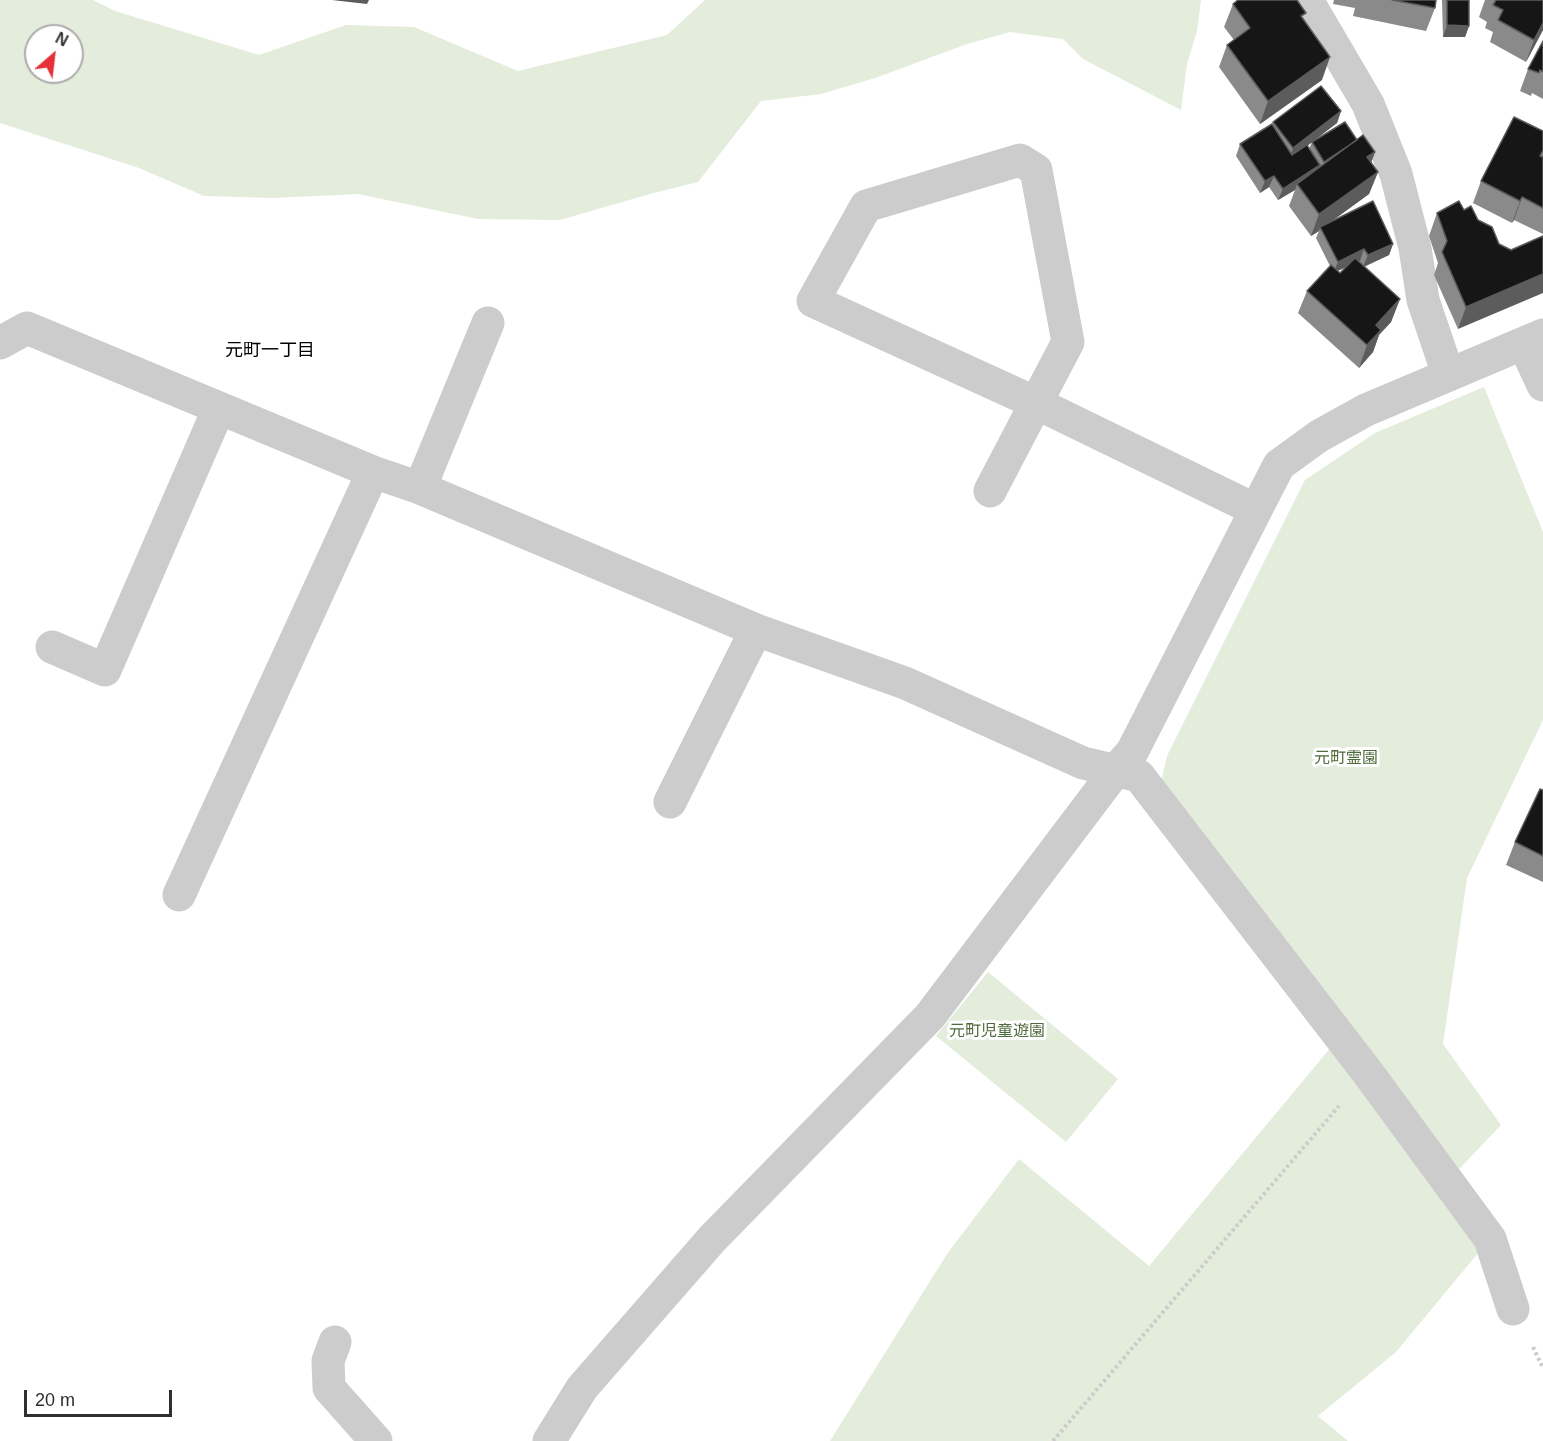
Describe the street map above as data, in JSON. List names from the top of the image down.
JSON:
{
  "districts": ["元町一丁目"],
  "parks": ["元町霊園", "元町児童遊園"],
  "scale_bar": "20 m",
  "north": "top right"
}
